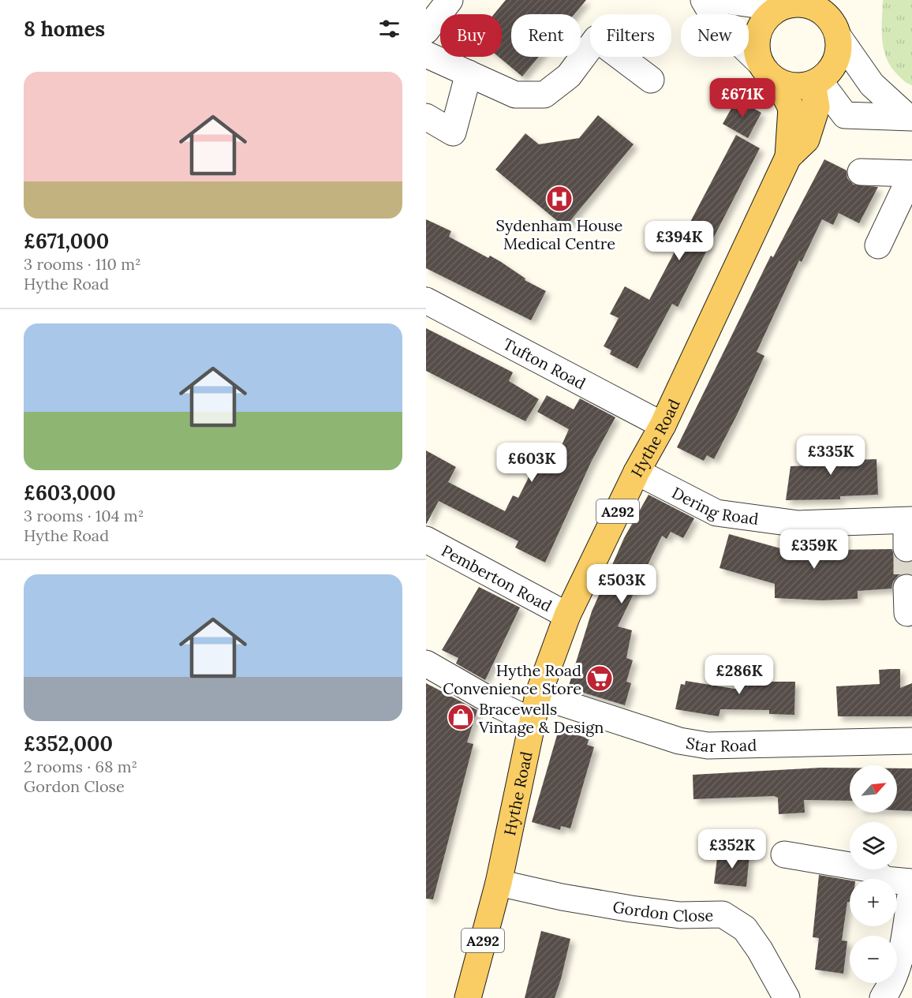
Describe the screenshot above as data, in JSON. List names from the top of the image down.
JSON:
{
  "streets": {
    "main road": ["Hythe Road", "A292"],
    "street": [
      "Tufton Road",
      "Dering Road",
      "Pemberton Road",
      "Star Road",
      "Gordon Close"
    ]
  },
  "crossings": [
    ["Tufton Road", "Hythe Road"],
    ["Hythe Road", "Dering Road"],
    ["Hythe Road", "Pemberton Road"],
    ["Hythe Road", "Star Road"],
    ["Hythe Road", "Gordon Close"]
  ],
  "places": {
    "hospital": ["Sydenham House Medical Centre"],
    "supermarket": ["Hythe Road Convenience Store"],
    "shop": ["Bracewells Vintage & Design"]
  },
  "north": "top right",
  "page": {
    "heading": "8 homes",
    "chip": [
      "Buy",
      "Rent",
      "Filters",
      "New"
    ],
    "list": [
      {
        "name": "£671,000",
        "note": "3 rooms · 110 m² · Hythe Road"
      },
      {
        "name": "£603,000",
        "note": "3 rooms · 104 m² · Hythe Road"
      },
      {
        "name": "£352,000",
        "note": "2 rooms · 68 m² · Gordon Close"
      }
    ],
    "price": [
      "£671K",
      "£394K",
      "£335K",
      "£603K",
      "£359K",
      "£503K",
      "£286K",
      "£352K"
    ],
    "map_buttons": ["+", "−"]
  }
}
